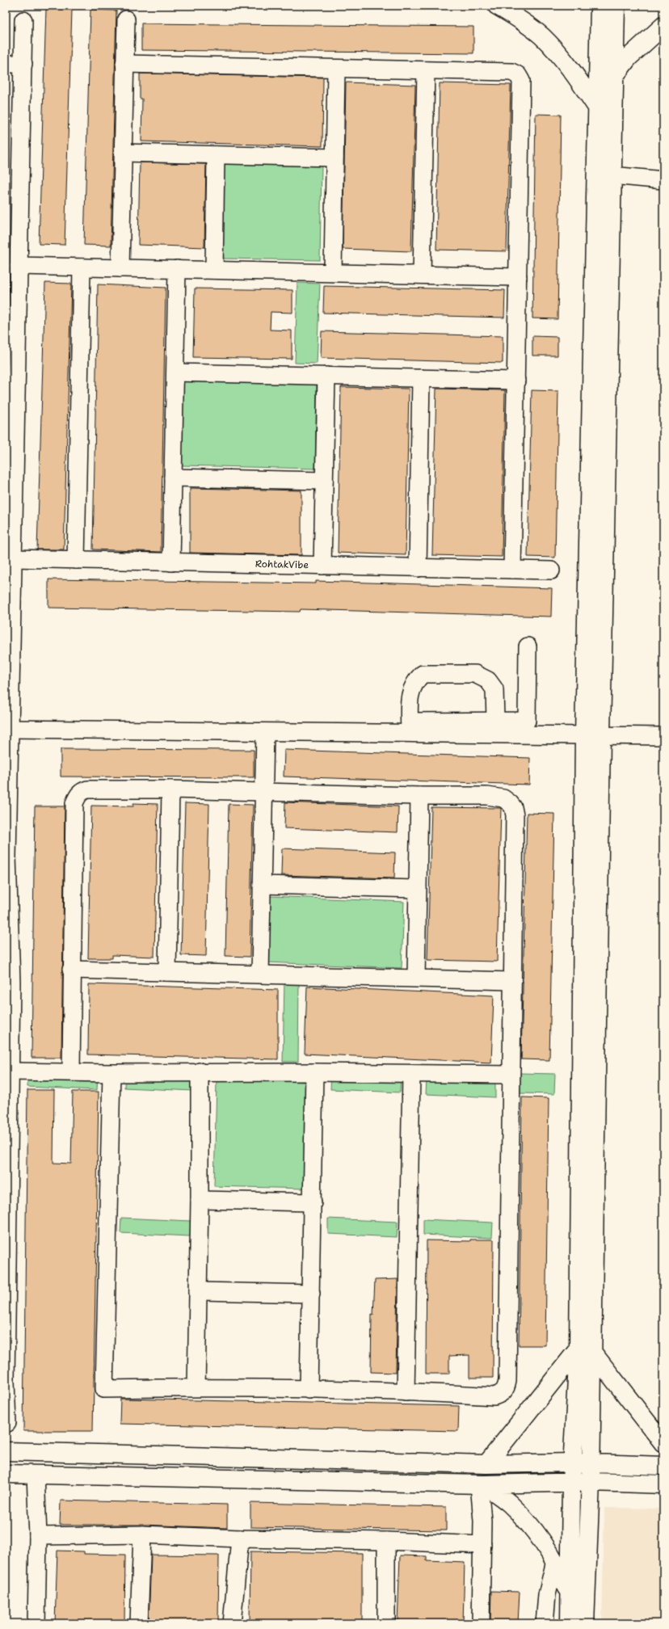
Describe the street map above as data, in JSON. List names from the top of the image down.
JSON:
{
  "streets": {
    "street": ["RohtakVibe"]
  }
}
